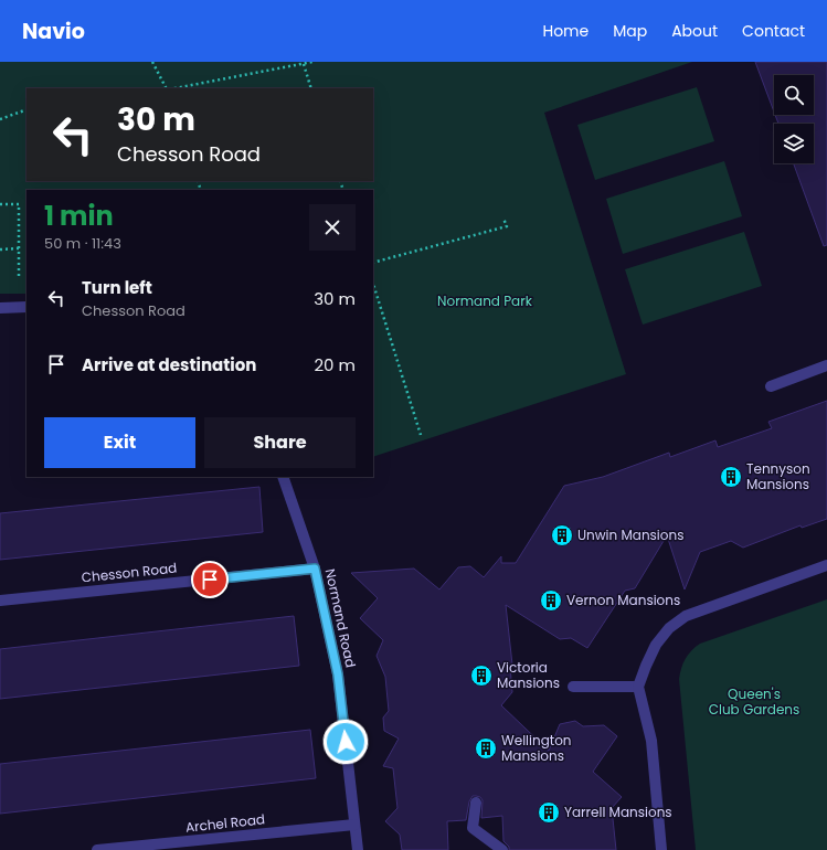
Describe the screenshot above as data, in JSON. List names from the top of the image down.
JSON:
{
  "streets": {
    "street": ["Chesson Road", "Normand Road", "Archel Road"]
  },
  "crossings": [
    ["Chesson Road", "Normand Road"],
    ["Normand Road", "Archel Road"]
  ],
  "parks": ["Normand Park", "Queen's Club Gardens"],
  "places": {
    "building": [
      "Tennyson Mansions",
      "Unwin Mansions",
      "Vernon Mansions",
      "Victoria Mansions",
      "Wellington Mansions",
      "Yarrell Mansions"
    ]
  },
  "page": {
    "header": "Navio",
    "nav": [
      "Home",
      "Map",
      "About",
      "Contact"
    ],
    "turn": ["30 m", "Chesson Road"],
    "heading": ["1 min", "50 m · 11:43"],
    "list": [
      {
        "name": "Turn left",
        "note": "Chesson Road",
        "value": "30 m"
      },
      {
        "name": "Arrive at destination",
        "value": "20 m"
      }
    ],
    "buttons": ["Exit", "Share"]
  }
}
